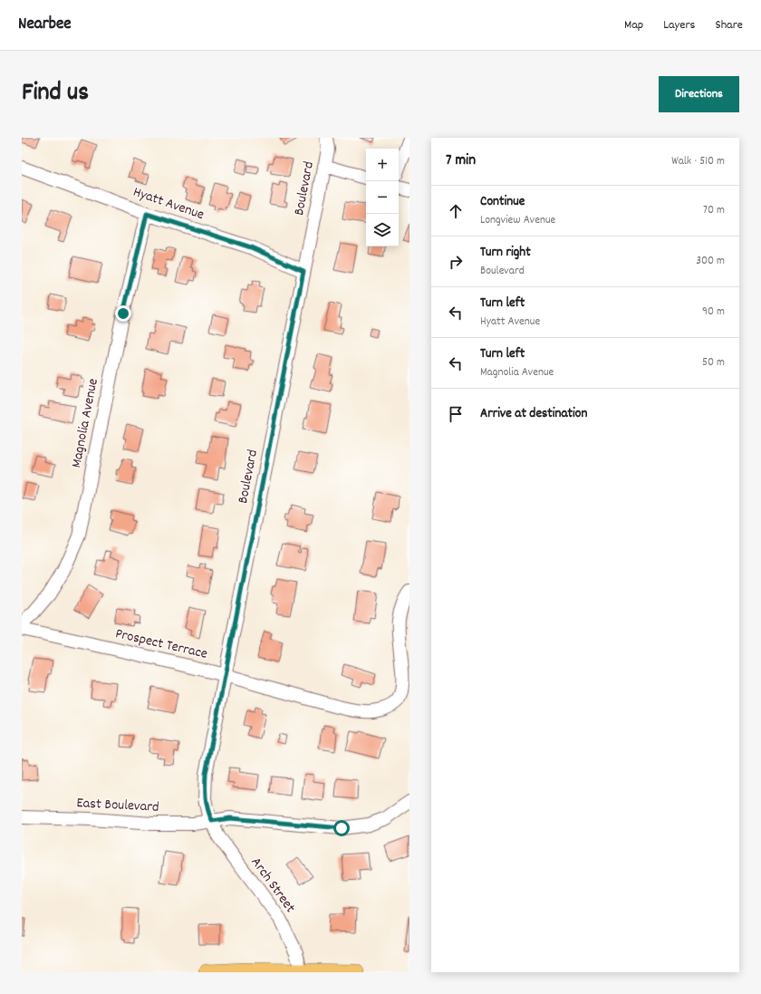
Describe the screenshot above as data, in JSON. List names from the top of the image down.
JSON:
{
  "streets": {
    "street": [
      "Boulevard",
      "Hyatt Avenue",
      "Magnolia Avenue",
      "Prospect Terrace",
      "East Boulevard",
      "Arch Street"
    ]
  },
  "crossings": [
    ["Boulevard", "Hyatt Avenue"],
    ["Boulevard", "Prospect Terrace"],
    ["Boulevard", "East Boulevard"],
    ["Boulevard", "Arch Street"],
    ["Hyatt Avenue", "Magnolia Avenue"],
    ["East Boulevard", "Arch Street"]
  ],
  "page": {
    "header": "Nearbee",
    "nav": ["Map", "Layers", "Share"],
    "title": "Find us",
    "buttons": "Directions",
    "heading": ["7 min", "Walk · 510 m"],
    "map_buttons": ["+", "−"],
    "list": [
      ["Continue", "Longview Avenue", "70 m"],
      ["Turn right", "Boulevard", "300 m"],
      ["Turn left", "Hyatt Avenue", "90 m"],
      ["Turn left", "Magnolia Avenue", "50 m"],
      "Arrive at destination"
    ]
  }
}
